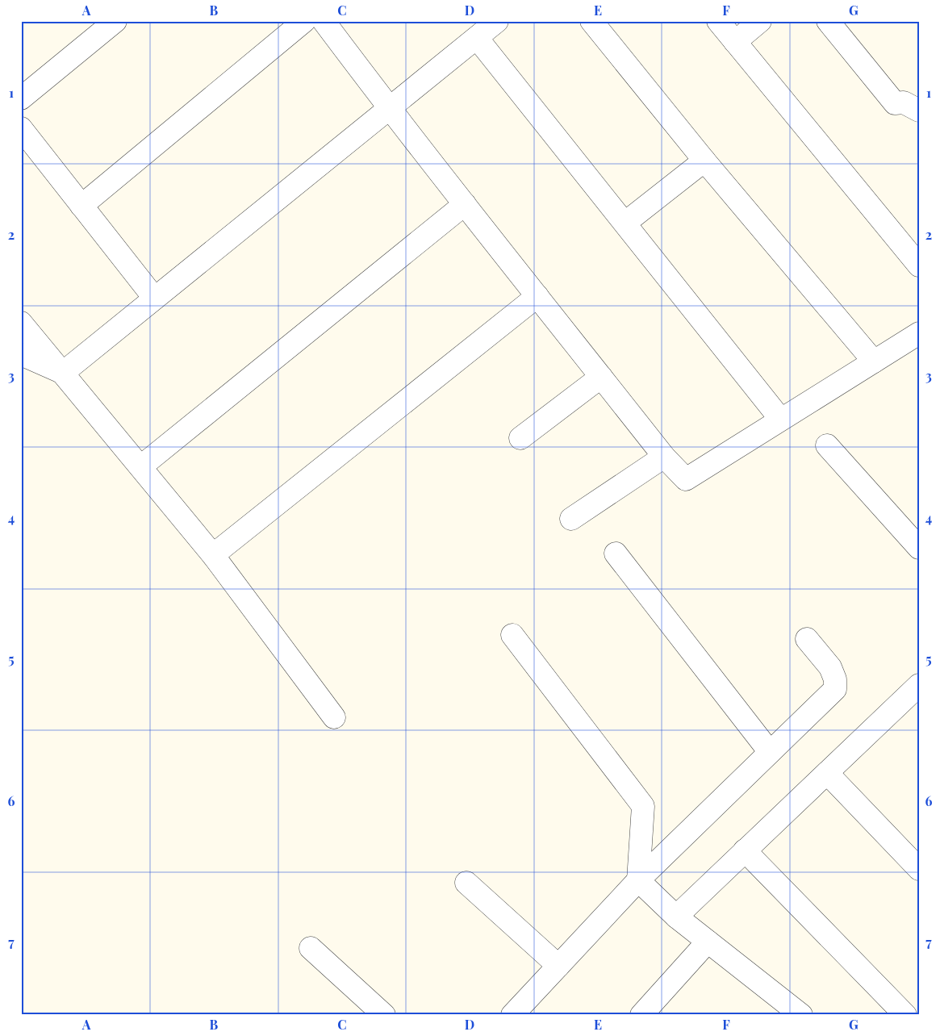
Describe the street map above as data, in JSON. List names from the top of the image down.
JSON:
{
  "grid": {
    "columns": [
      "A",
      "B",
      "C",
      "D",
      "E",
      "F",
      "G"
    ],
    "rows": [
      "1",
      "2",
      "3",
      "4",
      "5",
      "6",
      "7"
    ]
  }
}
